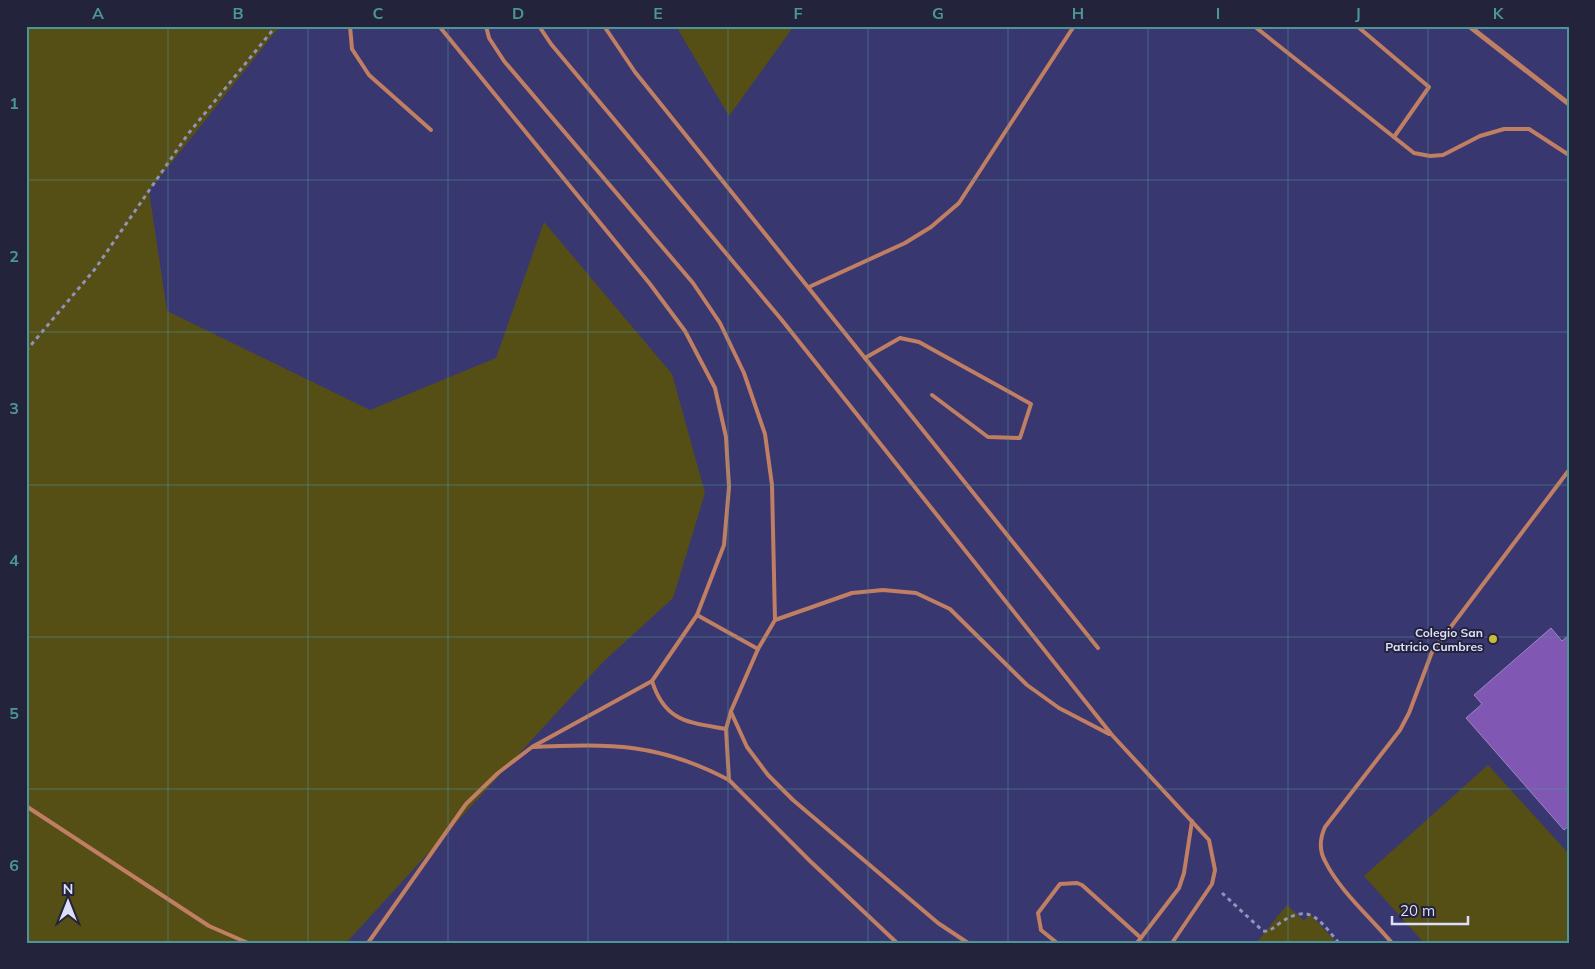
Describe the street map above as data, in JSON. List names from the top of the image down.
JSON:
{
  "places": ["Colegio San Patricio Cumbres"],
  "scale_bar": "20 m",
  "north": "top",
  "grid": {
    "columns": [
      "A",
      "B",
      "C",
      "D",
      "E",
      "F",
      "G",
      "H",
      "I",
      "J",
      "K"
    ],
    "rows": [
      "1",
      "2",
      "3",
      "4",
      "5",
      "6"
    ]
  }
}
